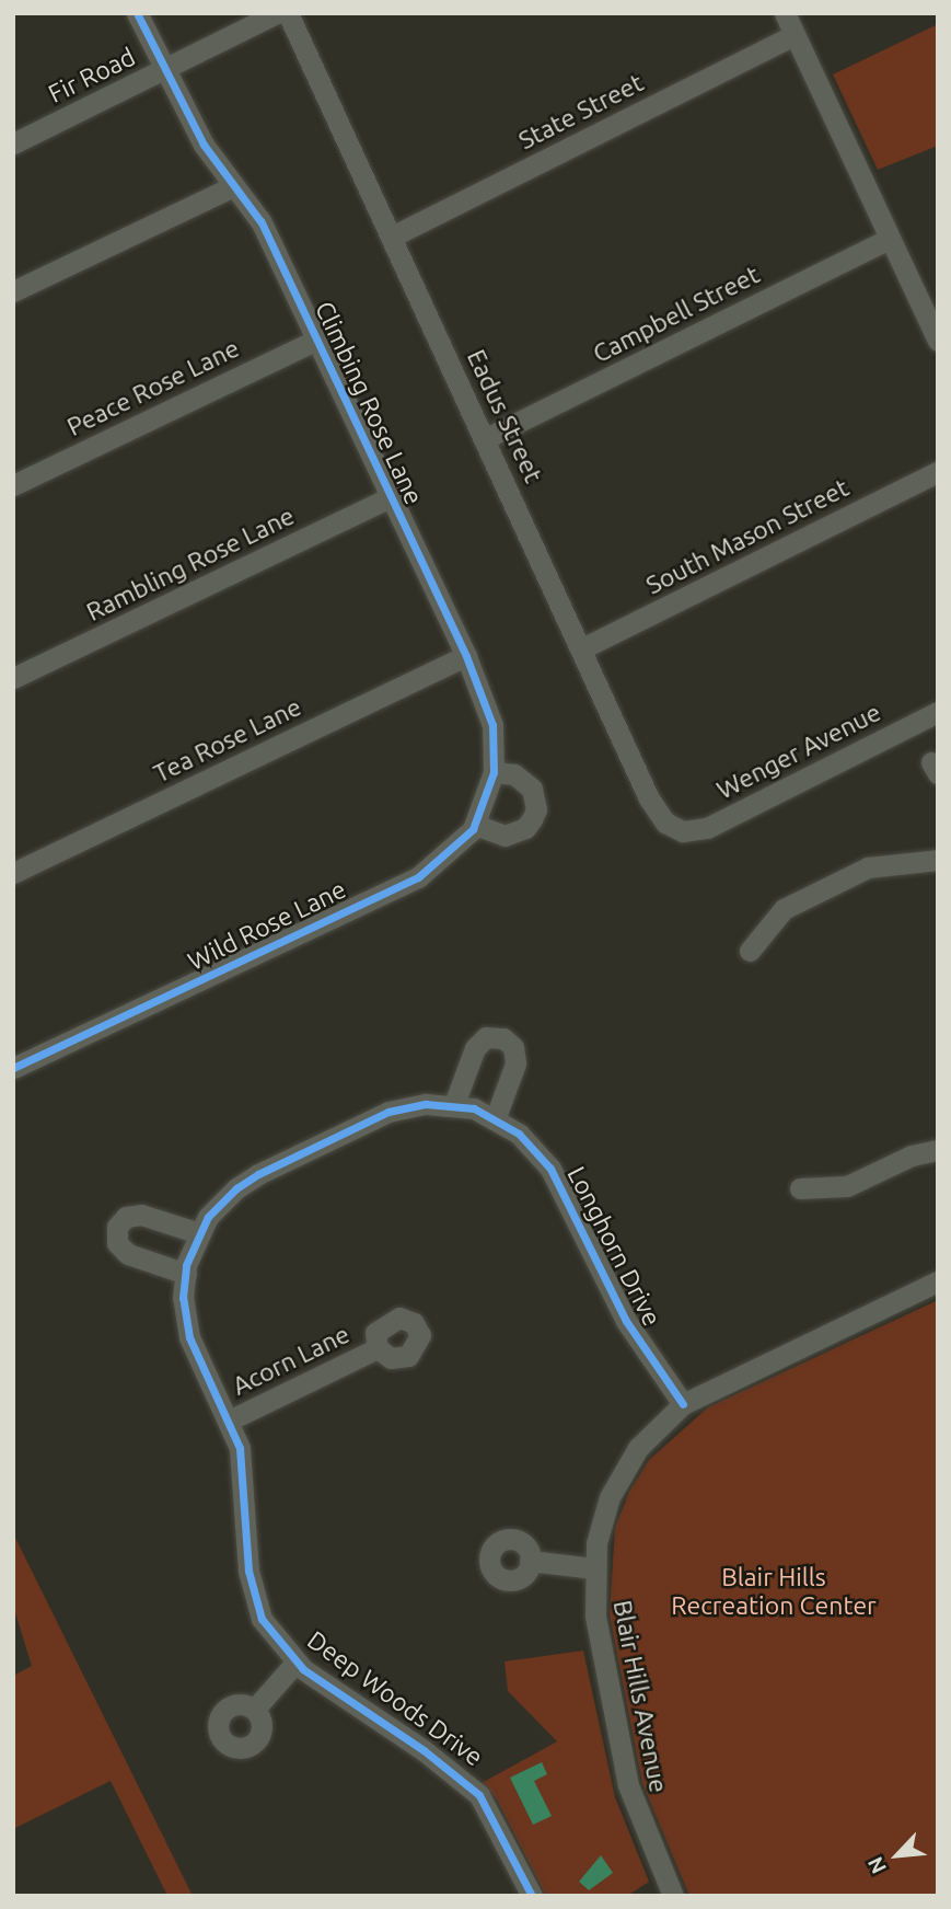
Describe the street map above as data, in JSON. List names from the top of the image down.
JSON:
{
  "streets": {
    "street": [
      "Fir Road",
      "State Street",
      "Campbell Street",
      "Peace Rose Lane",
      "Climbing Rose Lane",
      "Eadus Street",
      "South Mason Street",
      "Rambling Rose Lane",
      "Tea Rose Lane",
      "Wenger Avenue",
      "Wild Rose Lane",
      "Longhorn Drive",
      "Acorn Lane",
      "Blair Hills Avenue",
      "Deep Woods Drive"
    ]
  },
  "crossings": [
    ["Fir Road", "Climbing Rose Lane"],
    ["State Street", "Eadus Street"],
    ["Campbell Street", "Eadus Street"],
    ["Peace Rose Lane", "Climbing Rose Lane"],
    ["Climbing Rose Lane", "Rambling Rose Lane"],
    ["Climbing Rose Lane", "Tea Rose Lane"],
    ["Climbing Rose Lane", "Wild Rose Lane"],
    ["Eadus Street", "South Mason Street"],
    ["Eadus Street", "Wenger Avenue"],
    ["Longhorn Drive", "Blair Hills Avenue"],
    ["Acorn Lane", "Deep Woods Drive"]
  ],
  "parks": ["Blair Hills Recreation Center"],
  "north": "bottom left"
}
